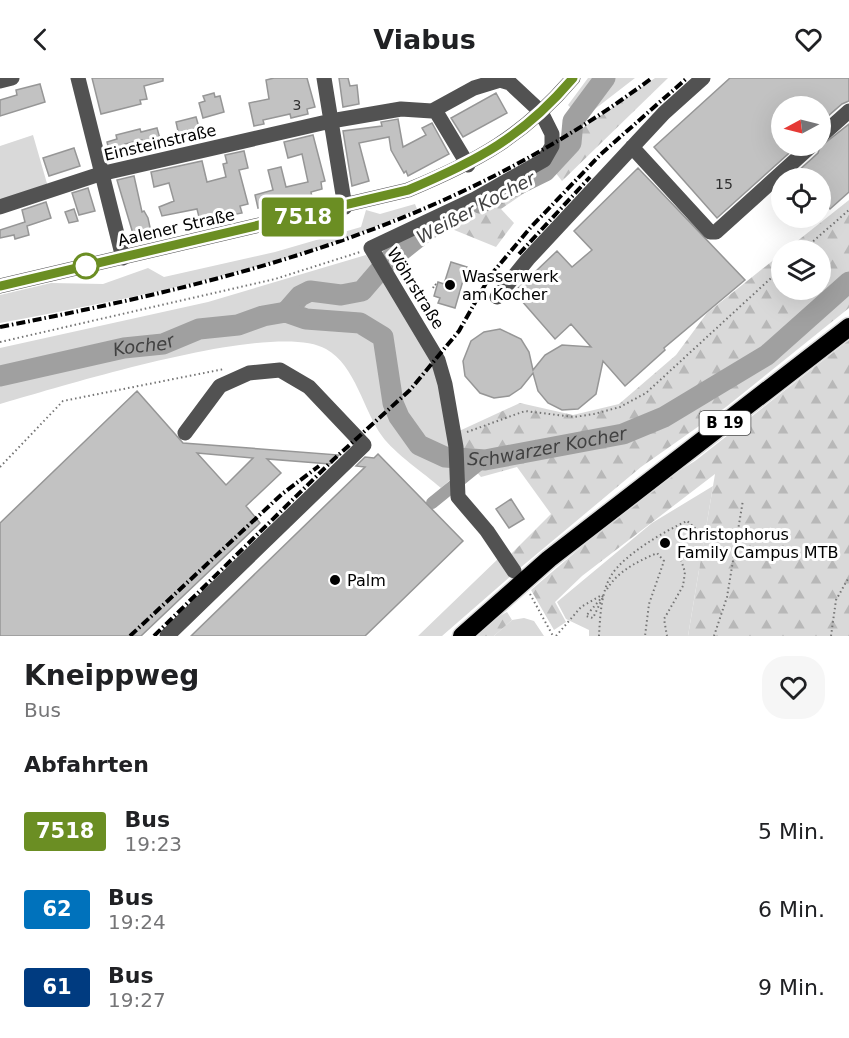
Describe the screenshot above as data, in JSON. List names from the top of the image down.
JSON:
{
  "streets": {
    "highway": ["B 19"],
    "street": ["Einsteinstraße", "Aalener Straße", "Wöhrstraße"]
  },
  "crossings": [
    ["Aalener Straße", "Wöhrstraße"]
  ],
  "water": ["Weißer Kocher", "Kocher", "Schwarzer Kocher"],
  "places": ["Wasserwerk am Kocher", "Christophorus Family Campus MTB", "Palm"],
  "lines": ["bus line 7518"],
  "house_numbers": ["3", "15"],
  "north": "left",
  "page": {
    "header": "Viabus",
    "on_map": "7518",
    "heading": [
      ["Kneippweg", "Bus"],
      "Abfahrten"
    ],
    "list": [
      {
        "mark": "7518",
        "name": "Bus",
        "note": "19:23",
        "value": "5 Min."
      },
      {
        "mark": "62",
        "name": "Bus",
        "note": "19:24",
        "value": "6 Min."
      },
      {
        "mark": "61",
        "name": "Bus",
        "note": "19:27",
        "value": "9 Min."
      }
    ]
  }
}
